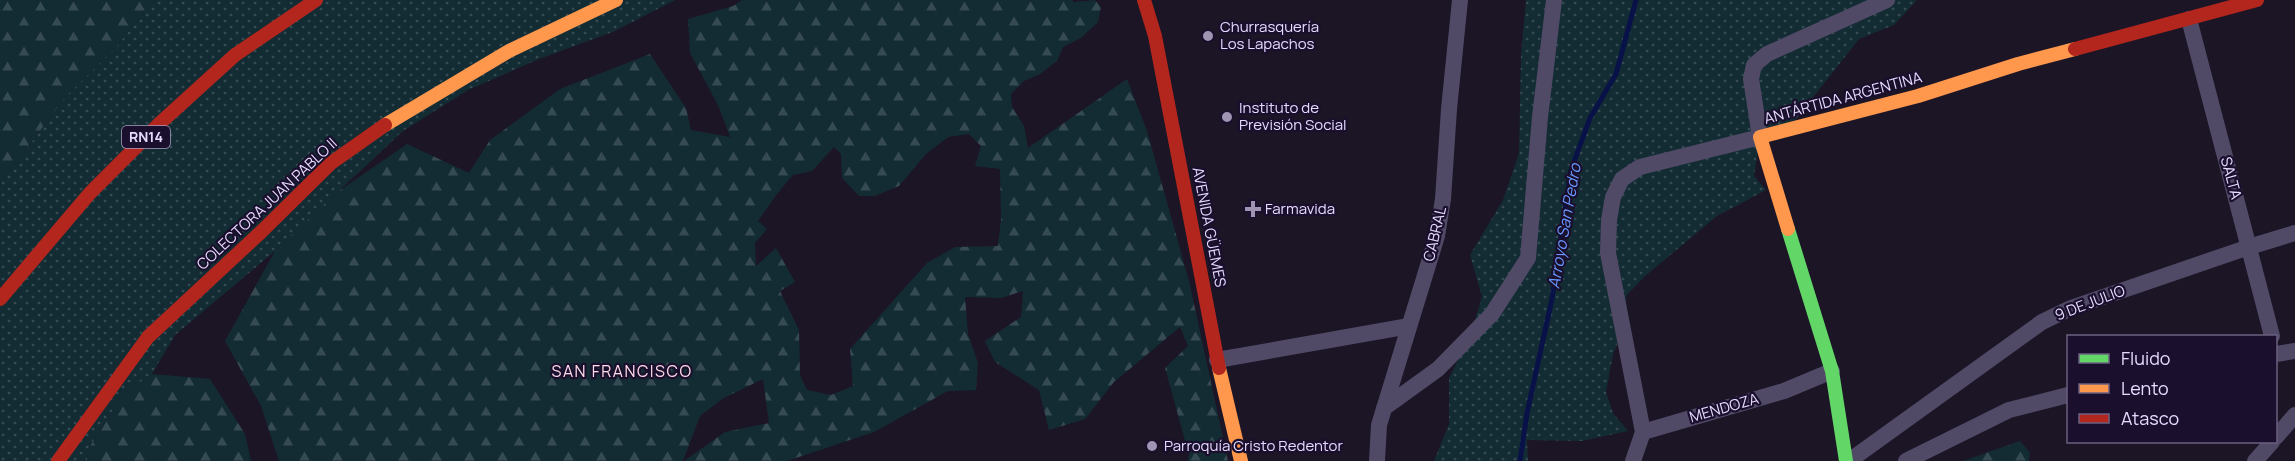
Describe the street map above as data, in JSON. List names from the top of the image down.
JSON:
{
  "streets": {
    "main road": [
      "ANTÁRTIDA ARGENTINA",
      "RN14",
      "COLECTORA JUAN PABLO II",
      "AVENIDA GÜEMES"
    ],
    "street": [
      "SALTA",
      "CABRAL",
      "9 DE JULIO",
      "MENDOZA"
    ]
  },
  "crossings": [
    ["ANTÁRTIDA ARGENTINA", "SALTA"],
    ["ANTÁRTIDA ARGENTINA", "9 DE JULIO"],
    ["ANTÁRTIDA ARGENTINA", "MENDOZA"],
    ["SALTA", "9 DE JULIO"]
  ],
  "districts": ["SAN FRANCISCO"],
  "water": ["Arroyo San Pedro"],
  "places": {
    "other": ["Churrasquería Los Lapachos", "Instituto de Previsión Social", "Parroquía Cristo Redentor"],
    "health": ["Farmavida"]
  },
  "legend": ["Fluido", "Lento", "Atasco"]
}
